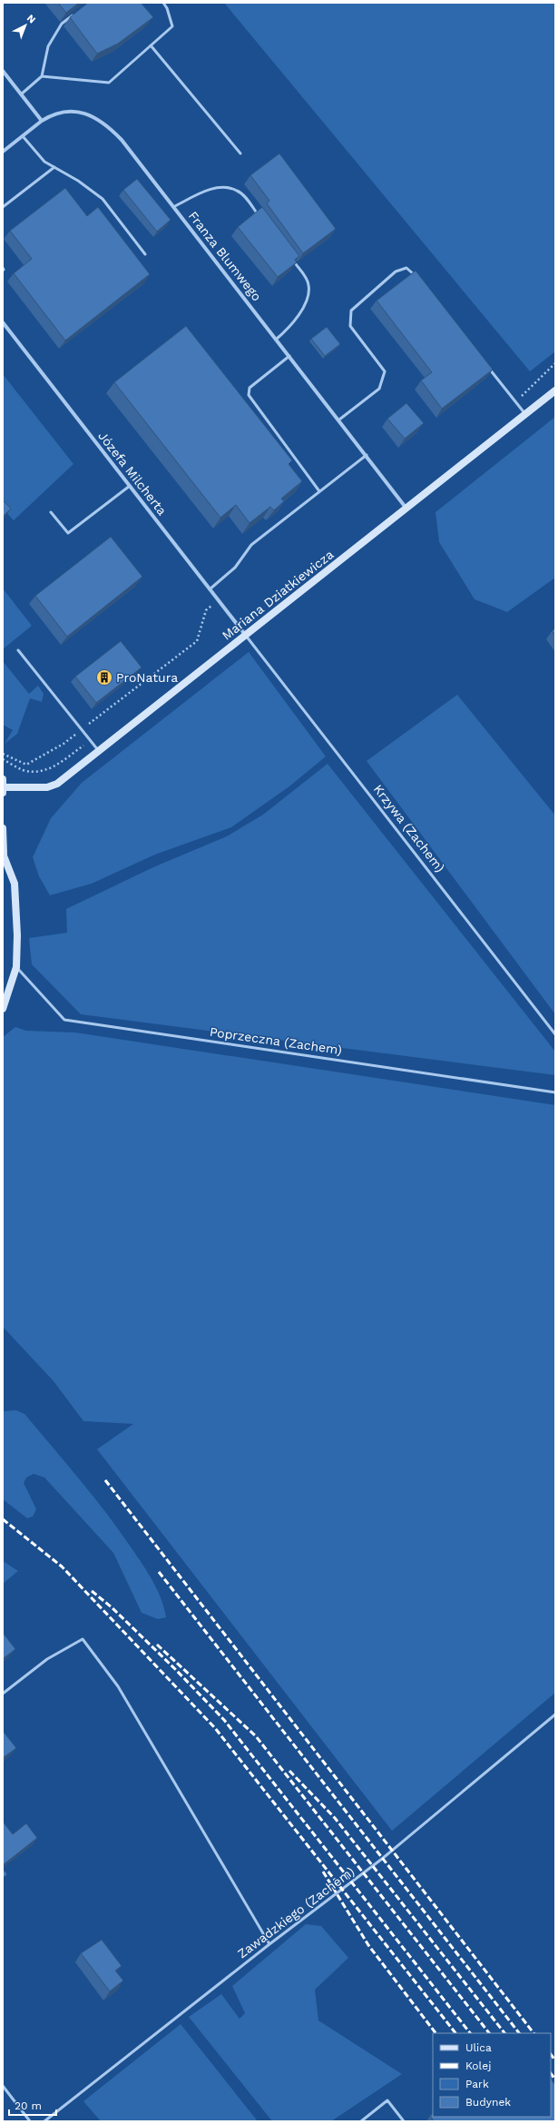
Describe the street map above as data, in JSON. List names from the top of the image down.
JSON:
{
  "streets": {
    "street": ["Franza Blumwego", "Józefa Milcherta", "Mariana Dziatkiewicza"],
    "lane": ["Krzywa (Zachem)", "Poprzeczna (Zachem)", "Zawadzkiego (Zachem)"]
  },
  "crossings": [
    ["Franza Blumwego", "Mariana Dziatkiewicza"],
    ["Józefa Milcherta", "Mariana Dziatkiewicza"],
    ["Józefa Milcherta", "Krzywa (Zachem)"],
    ["Mariana Dziatkiewicza", "Krzywa (Zachem)"]
  ],
  "places": {
    "building": ["ProNatura"]
  },
  "legend": [
    "Ulica",
    "Kolej",
    "Park",
    "Budynek"
  ],
  "scale_bar": "20 m",
  "north": "top right"
}
